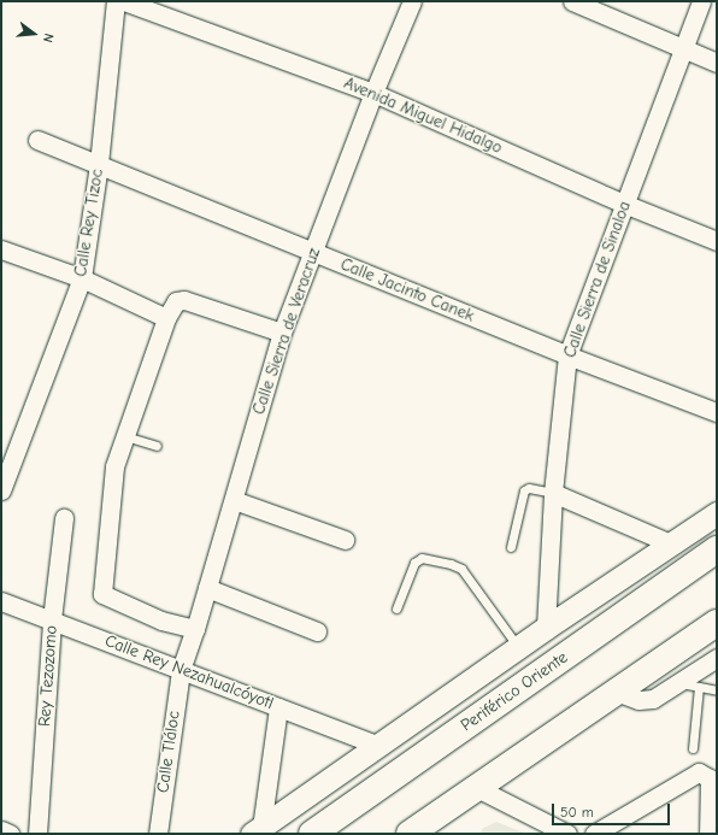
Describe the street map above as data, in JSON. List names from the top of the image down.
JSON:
{
  "streets": {
    "highway": ["Periférico Oriente"],
    "street": [
      "Avenida Miguel Hidalgo",
      "Calle Rey Tizoc",
      "Calle Sierra de Sinaloa",
      "Calle Jacinto Canek",
      "Calle Sierra de Veracruz",
      "Calle Rey Nezahualcóyotl",
      "Rey Tezozomo",
      "Calle Tláloc"
    ]
  },
  "crossings": [
    ["Avenida Miguel Hidalgo", "Calle Sierra de Sinaloa"],
    ["Avenida Miguel Hidalgo", "Calle Sierra de Veracruz"],
    ["Calle Rey Tizoc", "Calle Jacinto Canek"],
    ["Calle Sierra de Sinaloa", "Calle Jacinto Canek"],
    ["Calle Jacinto Canek", "Calle Sierra de Veracruz"],
    ["Calle Sierra de Veracruz", "Calle Rey Nezahualcóyotl"],
    ["Calle Sierra de Veracruz", "Calle Tláloc"],
    ["Calle Rey Nezahualcóyotl", "Rey Tezozomo"],
    ["Calle Rey Nezahualcóyotl", "Calle Tláloc"]
  ],
  "scale_bar": "50 m",
  "north": "right"
}
